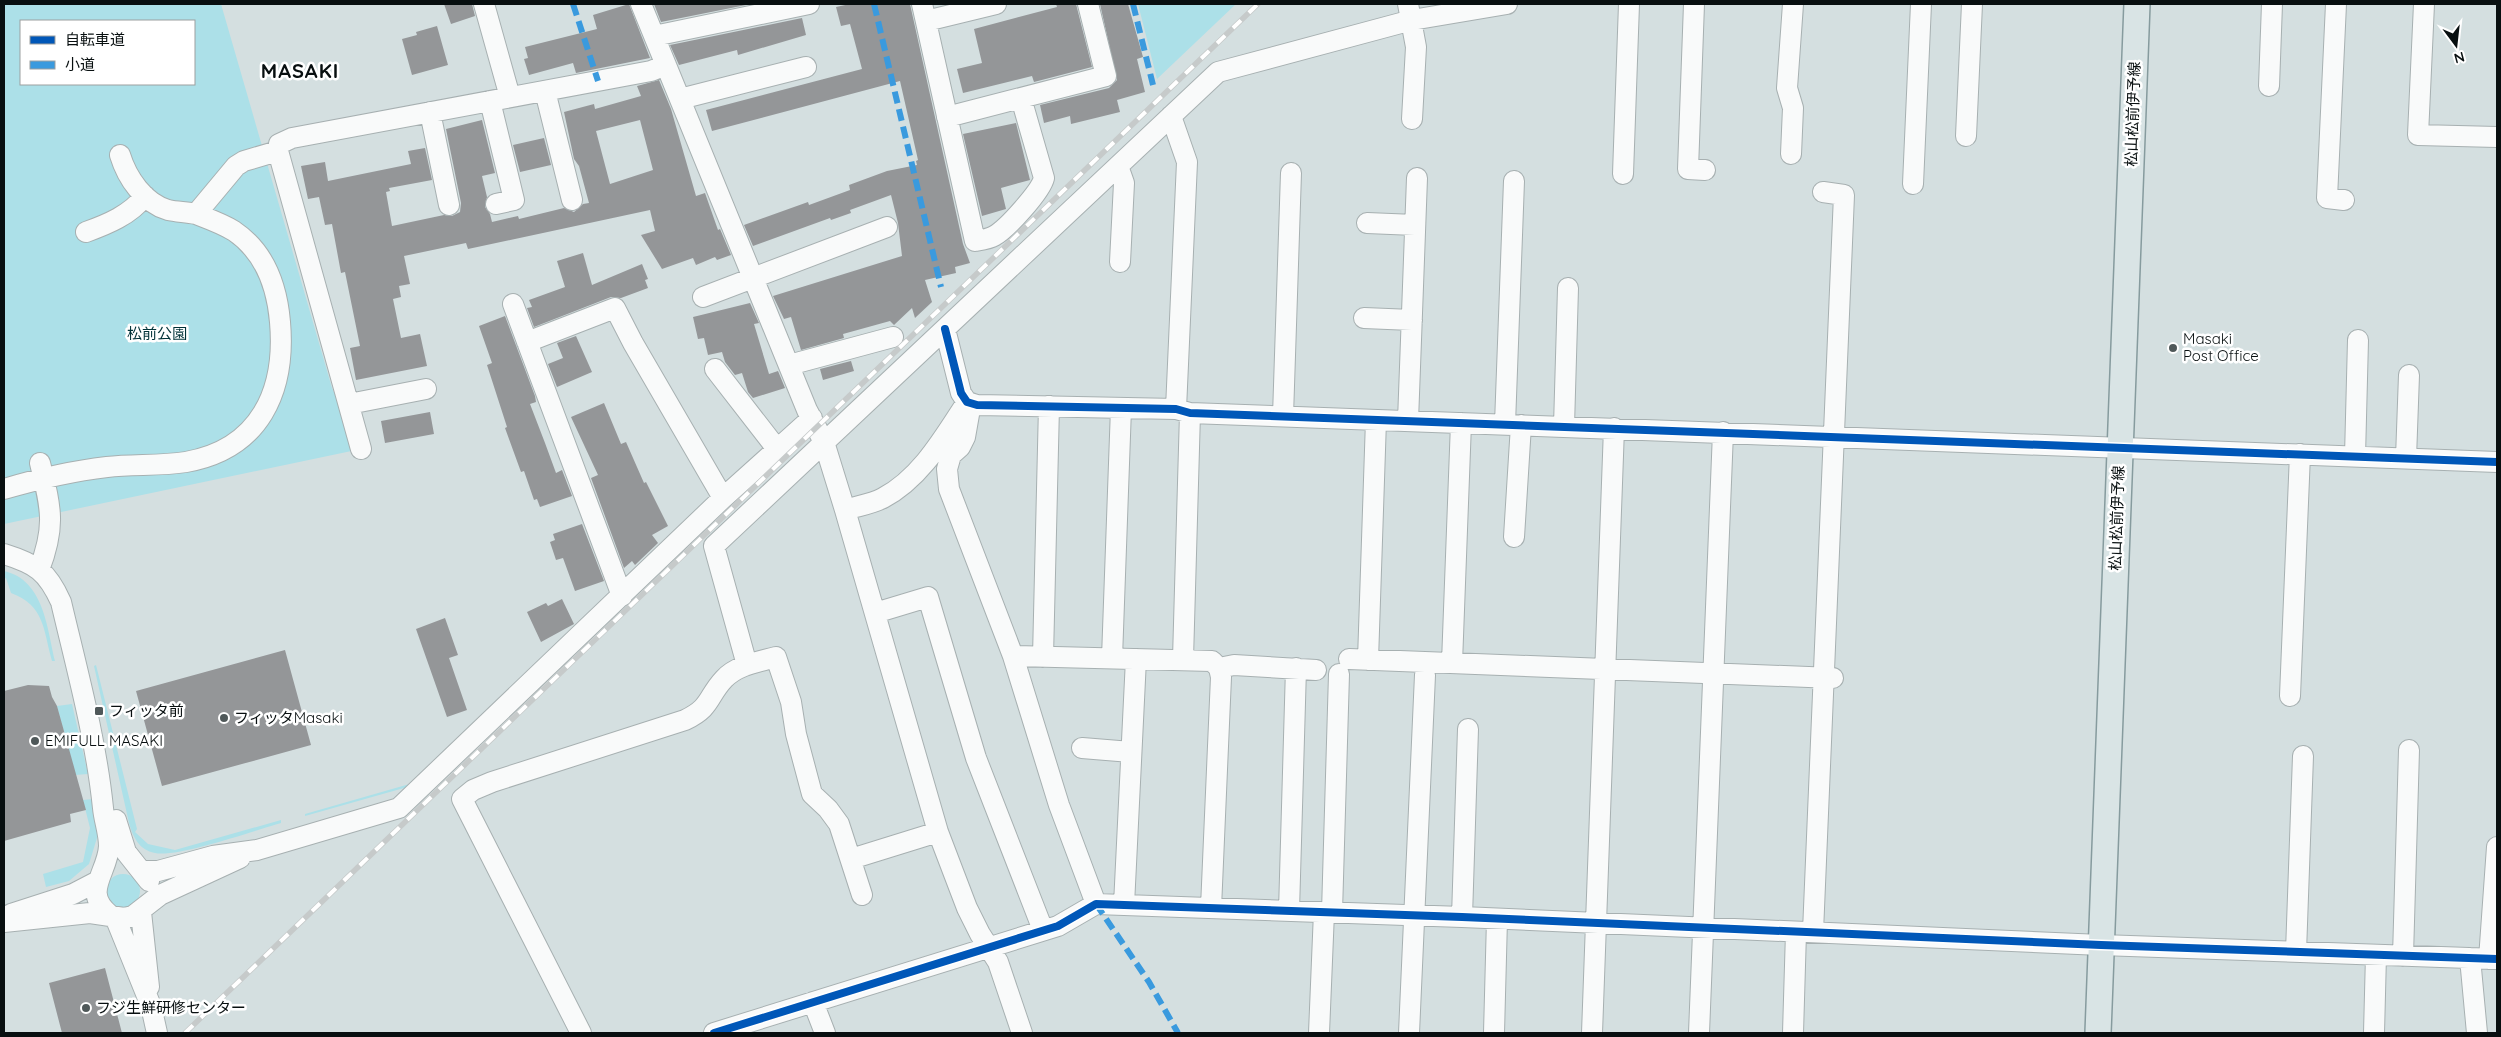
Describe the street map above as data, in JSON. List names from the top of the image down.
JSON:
{
  "streets": {
    "main road": ["松山松前伊予線"]
  },
  "districts": ["MASAKI"],
  "parks": ["松前公園"],
  "places": {
    "other": [
      "Masaki Post Office",
      "フィッタMasaki",
      "EMIFULL MASAKI",
      "フジ生鮮研修センター"
    ],
    "transit": ["フィッタ前"]
  },
  "legend": ["自転車道", "小道"],
  "north": "bottom"
}
